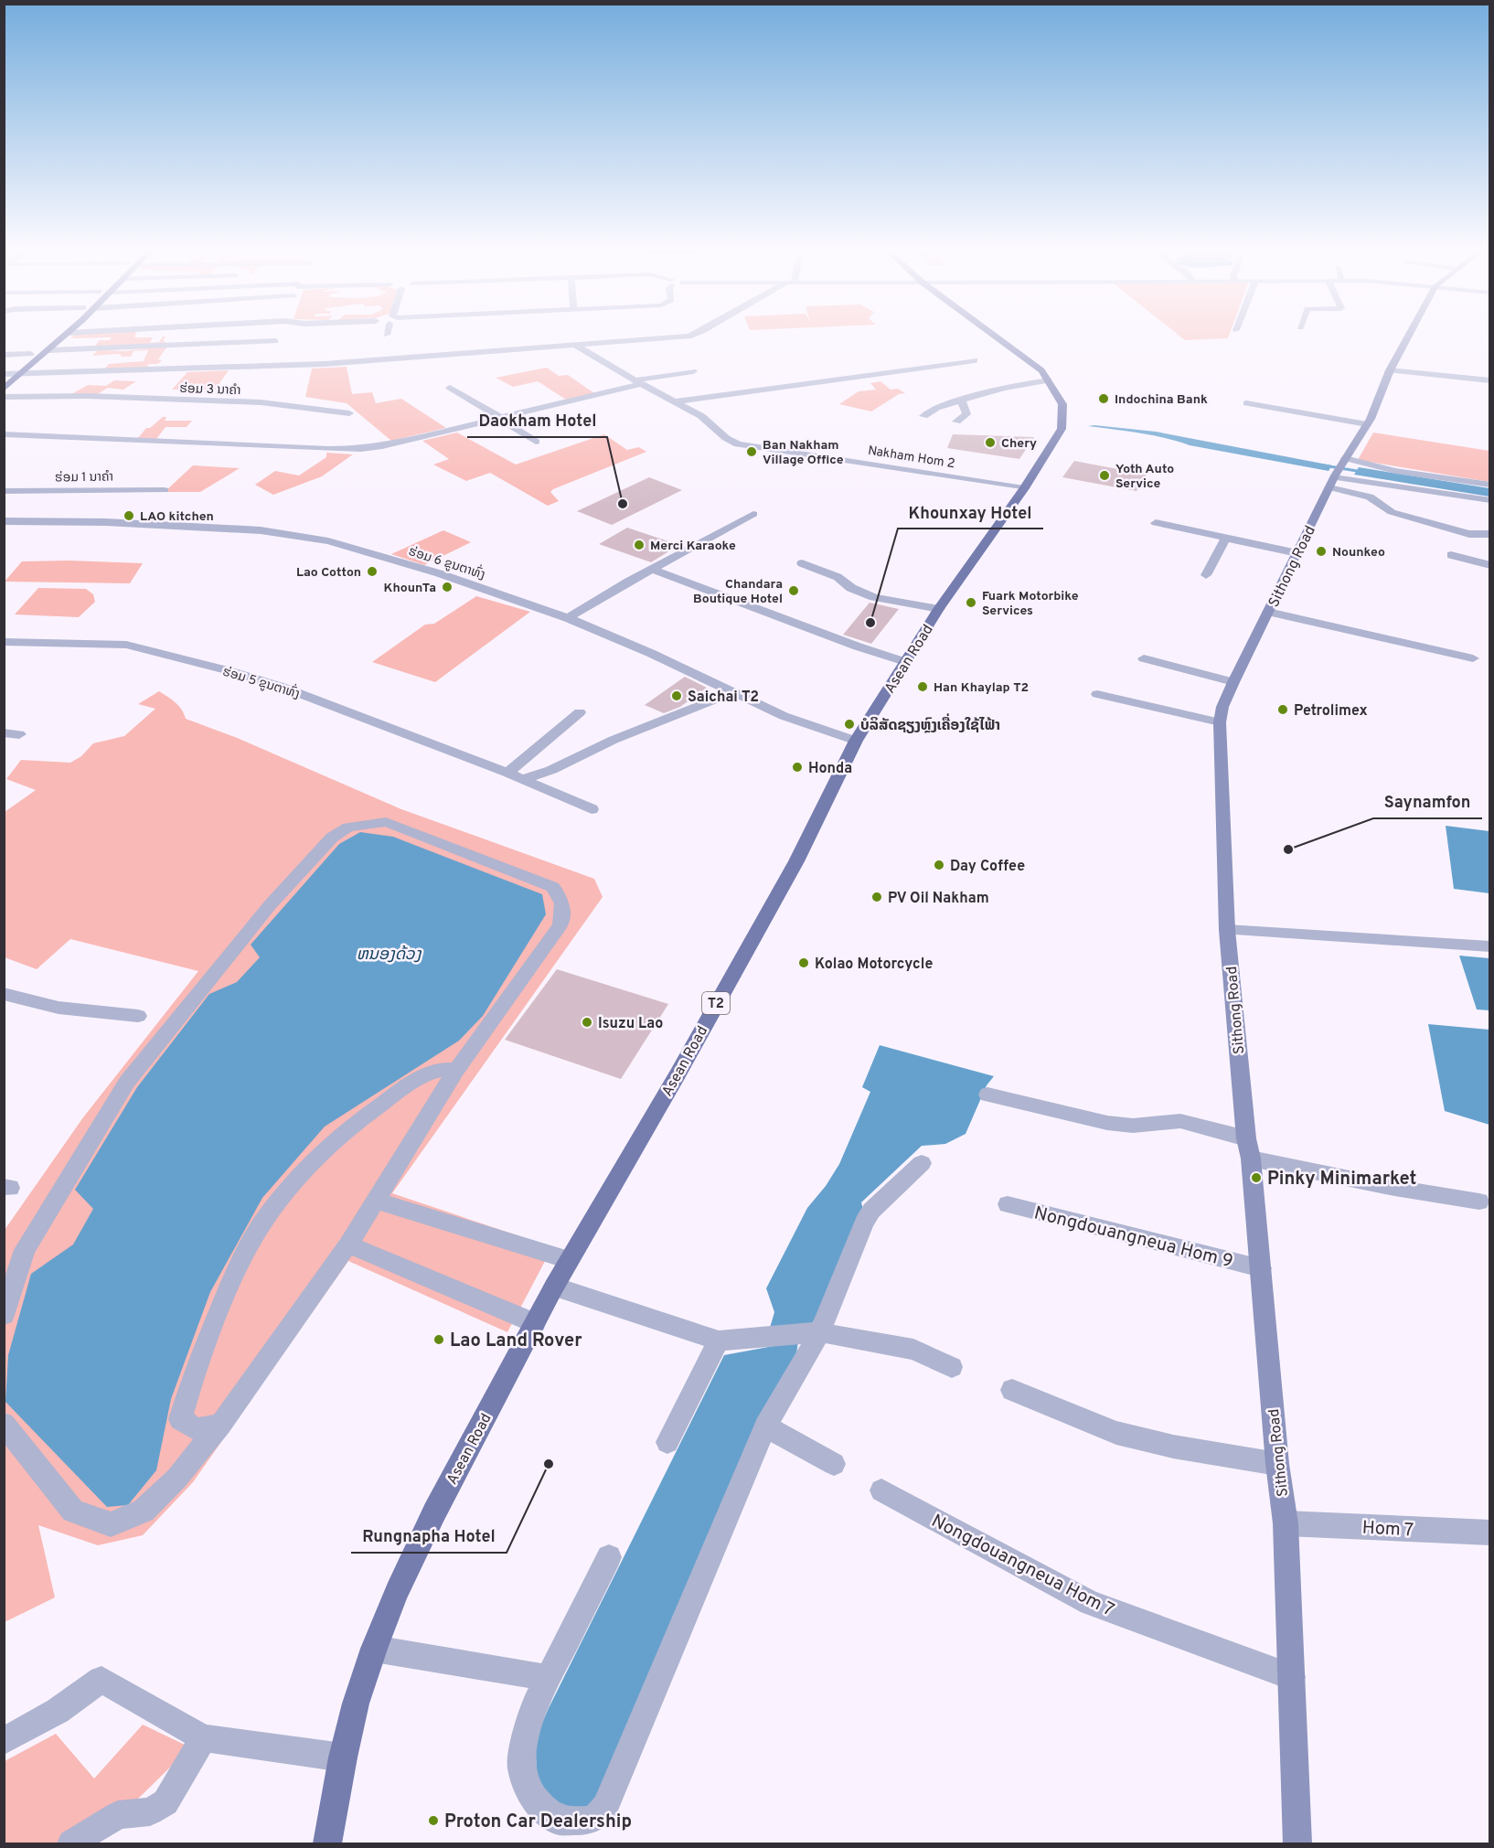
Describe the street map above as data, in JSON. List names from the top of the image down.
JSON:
{
  "streets": {
    "main road": ["Sithong Road", "Asean Road", "T2"],
    "street": [
      "ຮ່ອມ 3 ນາຄຳ",
      "Nakham Hom 2",
      "ຮ່ອມ 1 ນາຄຳ",
      "ຮ່ອມ 6 ຂູນຕາທົ່ງ",
      "ຮ່ອມ 5 ຂູນຕາທົ່ງ",
      "Nongdouangneua Hom 9",
      "Hom 7",
      "Nongdouangneua Hom 7"
    ]
  },
  "crossings": [
    ["Nakham Hom 2", "Asean Road"],
    ["ຮ່ອມ 6 ຂູນຕາທົ່ງ", "Asean Road"],
    ["Sithong Road", "Nongdouangneua Hom 9"],
    ["Sithong Road", "Hom 7"],
    ["Sithong Road", "Nongdouangneua Hom 7"]
  ],
  "water": ["ຫນອງດ້ວງ"],
  "places": [
    "Indochina Bank",
    "Chery",
    "Ban Nakham Village Office",
    "Yoth Auto Service",
    "Daokham Hotel",
    "LAO kitchen",
    "Merci Karaoke",
    "Nounkeo",
    "Lao Cotton",
    "KhounTa",
    "Chandara Boutique Hotel",
    "Fuark Motorbike Services",
    "Khounxay Hotel",
    "Han Khaylap T2",
    "Saichai T2",
    "Petrolimex",
    "ບໍລິສັດຊຽງຫຼົງເຄື່ອງໃຊ້ໄຟ້າ",
    "Honda",
    "Saynamfon",
    "Day Coffee",
    "PV Oil Nakham",
    "Kolao Motorcycle",
    "Isuzu Lao",
    "Pinky Minimarket",
    "Lao Land Rover",
    "Rungnapha Hotel",
    "Proton Car Dealership"
  ]
}
